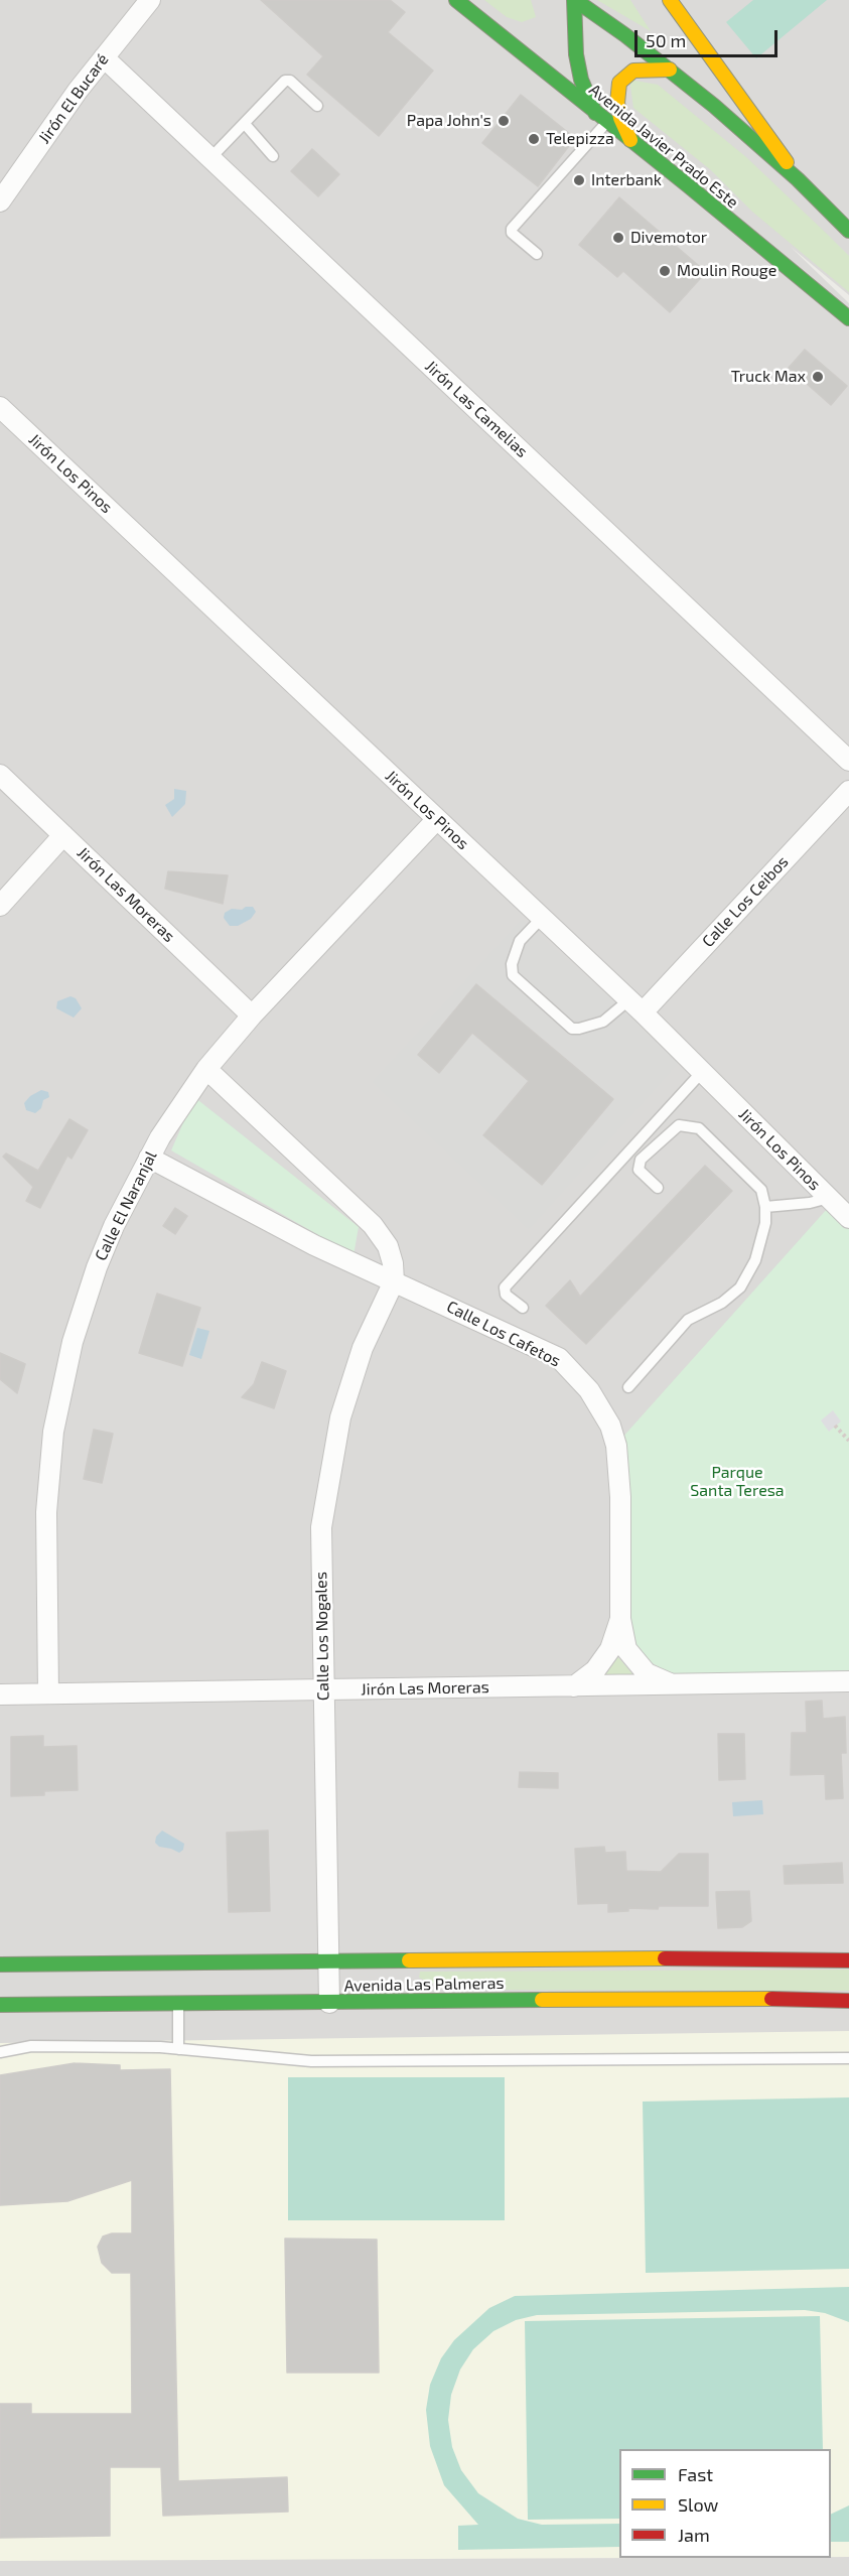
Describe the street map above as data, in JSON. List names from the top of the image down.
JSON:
{
  "streets": {
    "main road": ["Avenida Javier Prado Este", "Avenida Las Palmeras"],
    "street": [
      "Jirón El Bucaré",
      "Jirón Las Camelias",
      "Jirón Los Pinos",
      "Jirón Las Moreras",
      "Calle Los Ceibos",
      "Calle El Naranjal",
      "Calle Los Cafetos",
      "Calle Los Nogales"
    ]
  },
  "crossings": [
    ["Jirón El Bucaré", "Jirón Las Camelias"],
    ["Jirón Los Pinos", "Calle Los Ceibos"],
    ["Jirón Los Pinos", "Calle El Naranjal"],
    ["Jirón Las Moreras", "Calle El Naranjal"],
    ["Jirón Las Moreras", "Calle Los Cafetos"],
    ["Jirón Las Moreras", "Calle Los Nogales"],
    ["Calle El Naranjal", "Calle Los Cafetos"],
    ["Calle Los Cafetos", "Calle Los Nogales"],
    ["Calle Los Nogales", "Avenida Las Palmeras"]
  ],
  "parks": ["Parque Santa Teresa"],
  "places": [
    "Papa John's",
    "Telepizza",
    "Interbank",
    "Divemotor",
    "Moulin Rouge",
    "Truck Max"
  ],
  "legend": ["Fast", "Slow", "Jam"],
  "scale_bar": "50 m"
}
